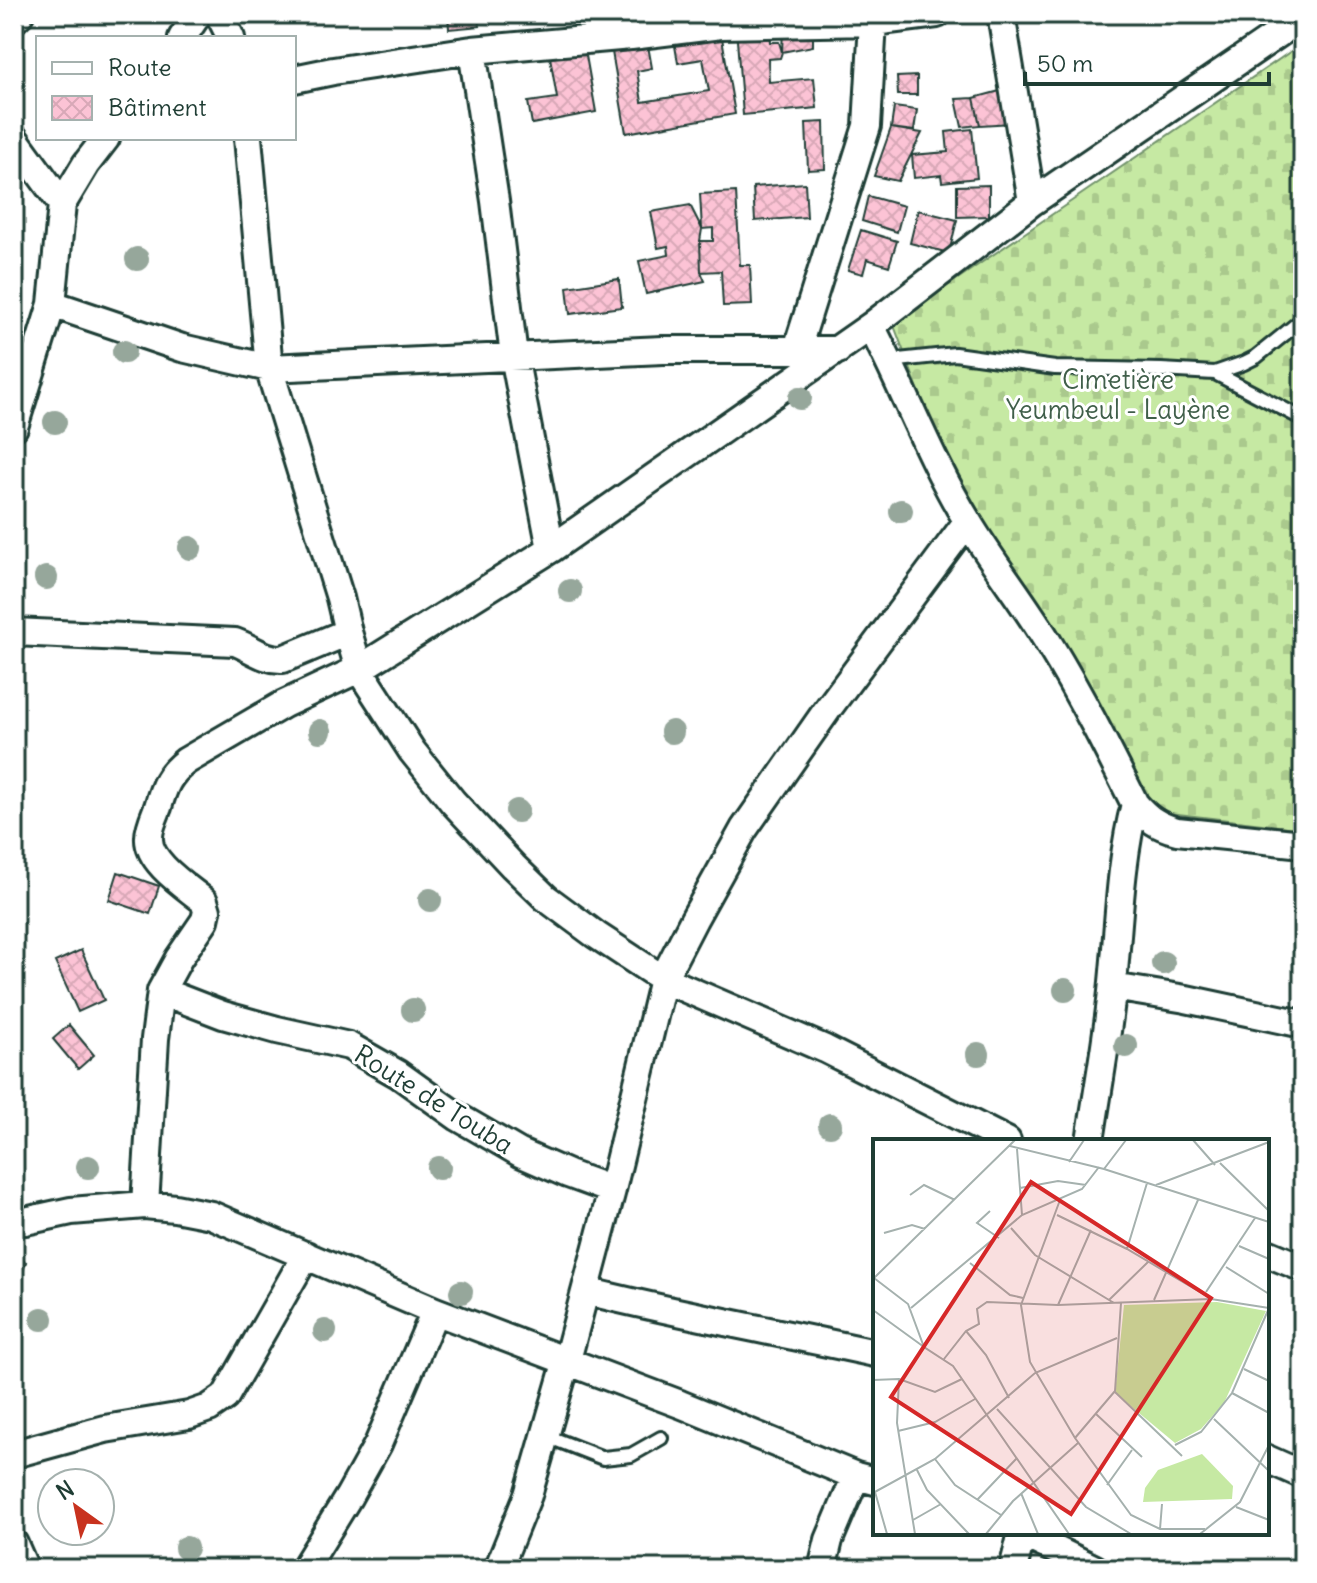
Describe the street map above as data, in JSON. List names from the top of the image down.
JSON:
{
  "streets": {
    "street": ["Route de Touba"]
  },
  "parks": ["Cimetière Yeumbeul - Layène"],
  "legend": ["Route", "Bâtiment"],
  "scale_bar": "50 m",
  "north": "top left"
}
